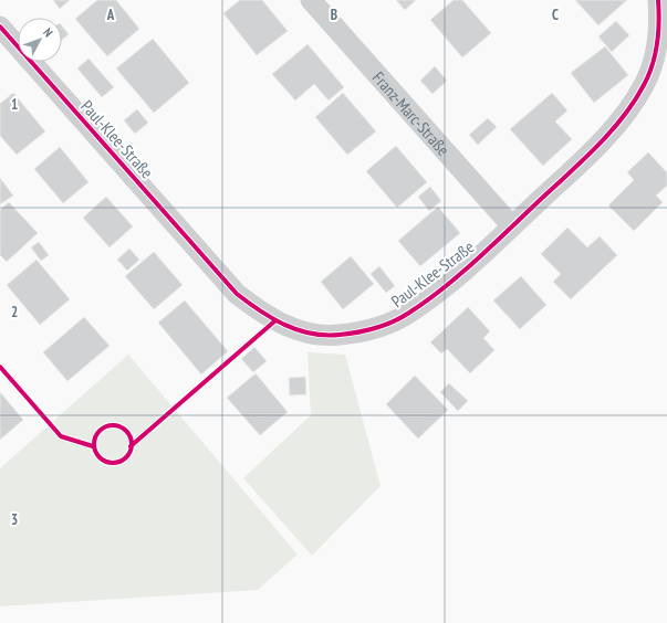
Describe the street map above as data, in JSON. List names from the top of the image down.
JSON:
{
  "streets": {
    "street": ["Franz-Marc-Straße", "Paul-Klee-Straße"]
  },
  "crossings": [
    ["Franz-Marc-Straße", "Paul-Klee-Straße"]
  ],
  "north": "top right",
  "grid": {
    "columns": ["A", "B", "C"],
    "rows": ["1", "2", "3"]
  }
}
